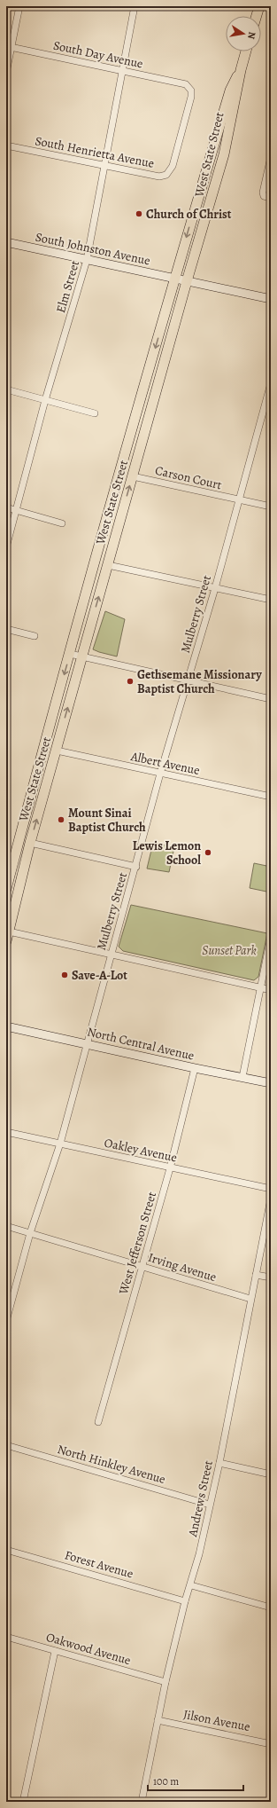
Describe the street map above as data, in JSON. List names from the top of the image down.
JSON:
{
  "streets": {
    "main road": ["West State Street"],
    "street": [
      "South Day Avenue",
      "South Henrietta Avenue",
      "South Johnston Avenue",
      "Elm Street",
      "Carson Court",
      "Mulberry Street",
      "Albert Avenue",
      "North Central Avenue",
      "Oakley Avenue",
      "West Jefferson Street",
      "Irving Avenue",
      "North Hinkley Avenue",
      "Andrews Street",
      "Forest Avenue",
      "Oakwood Avenue",
      "Jilson Avenue"
    ]
  },
  "crossings": [
    ["South Day Avenue", "South Henrietta Avenue"],
    ["South Day Avenue", "Elm Street"],
    ["South Henrietta Avenue", "Elm Street"],
    ["West State Street", "South Johnston Avenue"],
    ["West State Street", "Carson Court"],
    ["West State Street", "Albert Avenue"],
    ["South Johnston Avenue", "Elm Street"],
    ["Carson Court", "Mulberry Street"],
    ["Mulberry Street", "Albert Avenue"],
    ["Mulberry Street", "North Central Avenue"],
    ["Mulberry Street", "Oakley Avenue"],
    ["Mulberry Street", "Irving Avenue"],
    ["North Central Avenue", "West Jefferson Street"],
    ["Oakley Avenue", "West Jefferson Street"],
    ["West Jefferson Street", "Irving Avenue"],
    ["Irving Avenue", "Andrews Street"],
    ["North Hinkley Avenue", "Andrews Street"],
    ["Andrews Street", "Forest Avenue"],
    ["Andrews Street", "Oakwood Avenue"],
    ["Andrews Street", "Jilson Avenue"]
  ],
  "parks": ["Sunset Park"],
  "places": [
    "Church of Christ",
    "Gethsemane Missionary Baptist Church",
    "Mount Sinai Baptist Church",
    "Lewis Lemon School",
    "Save-A-Lot"
  ],
  "scale_bar": "100 m",
  "north": "right"
}
